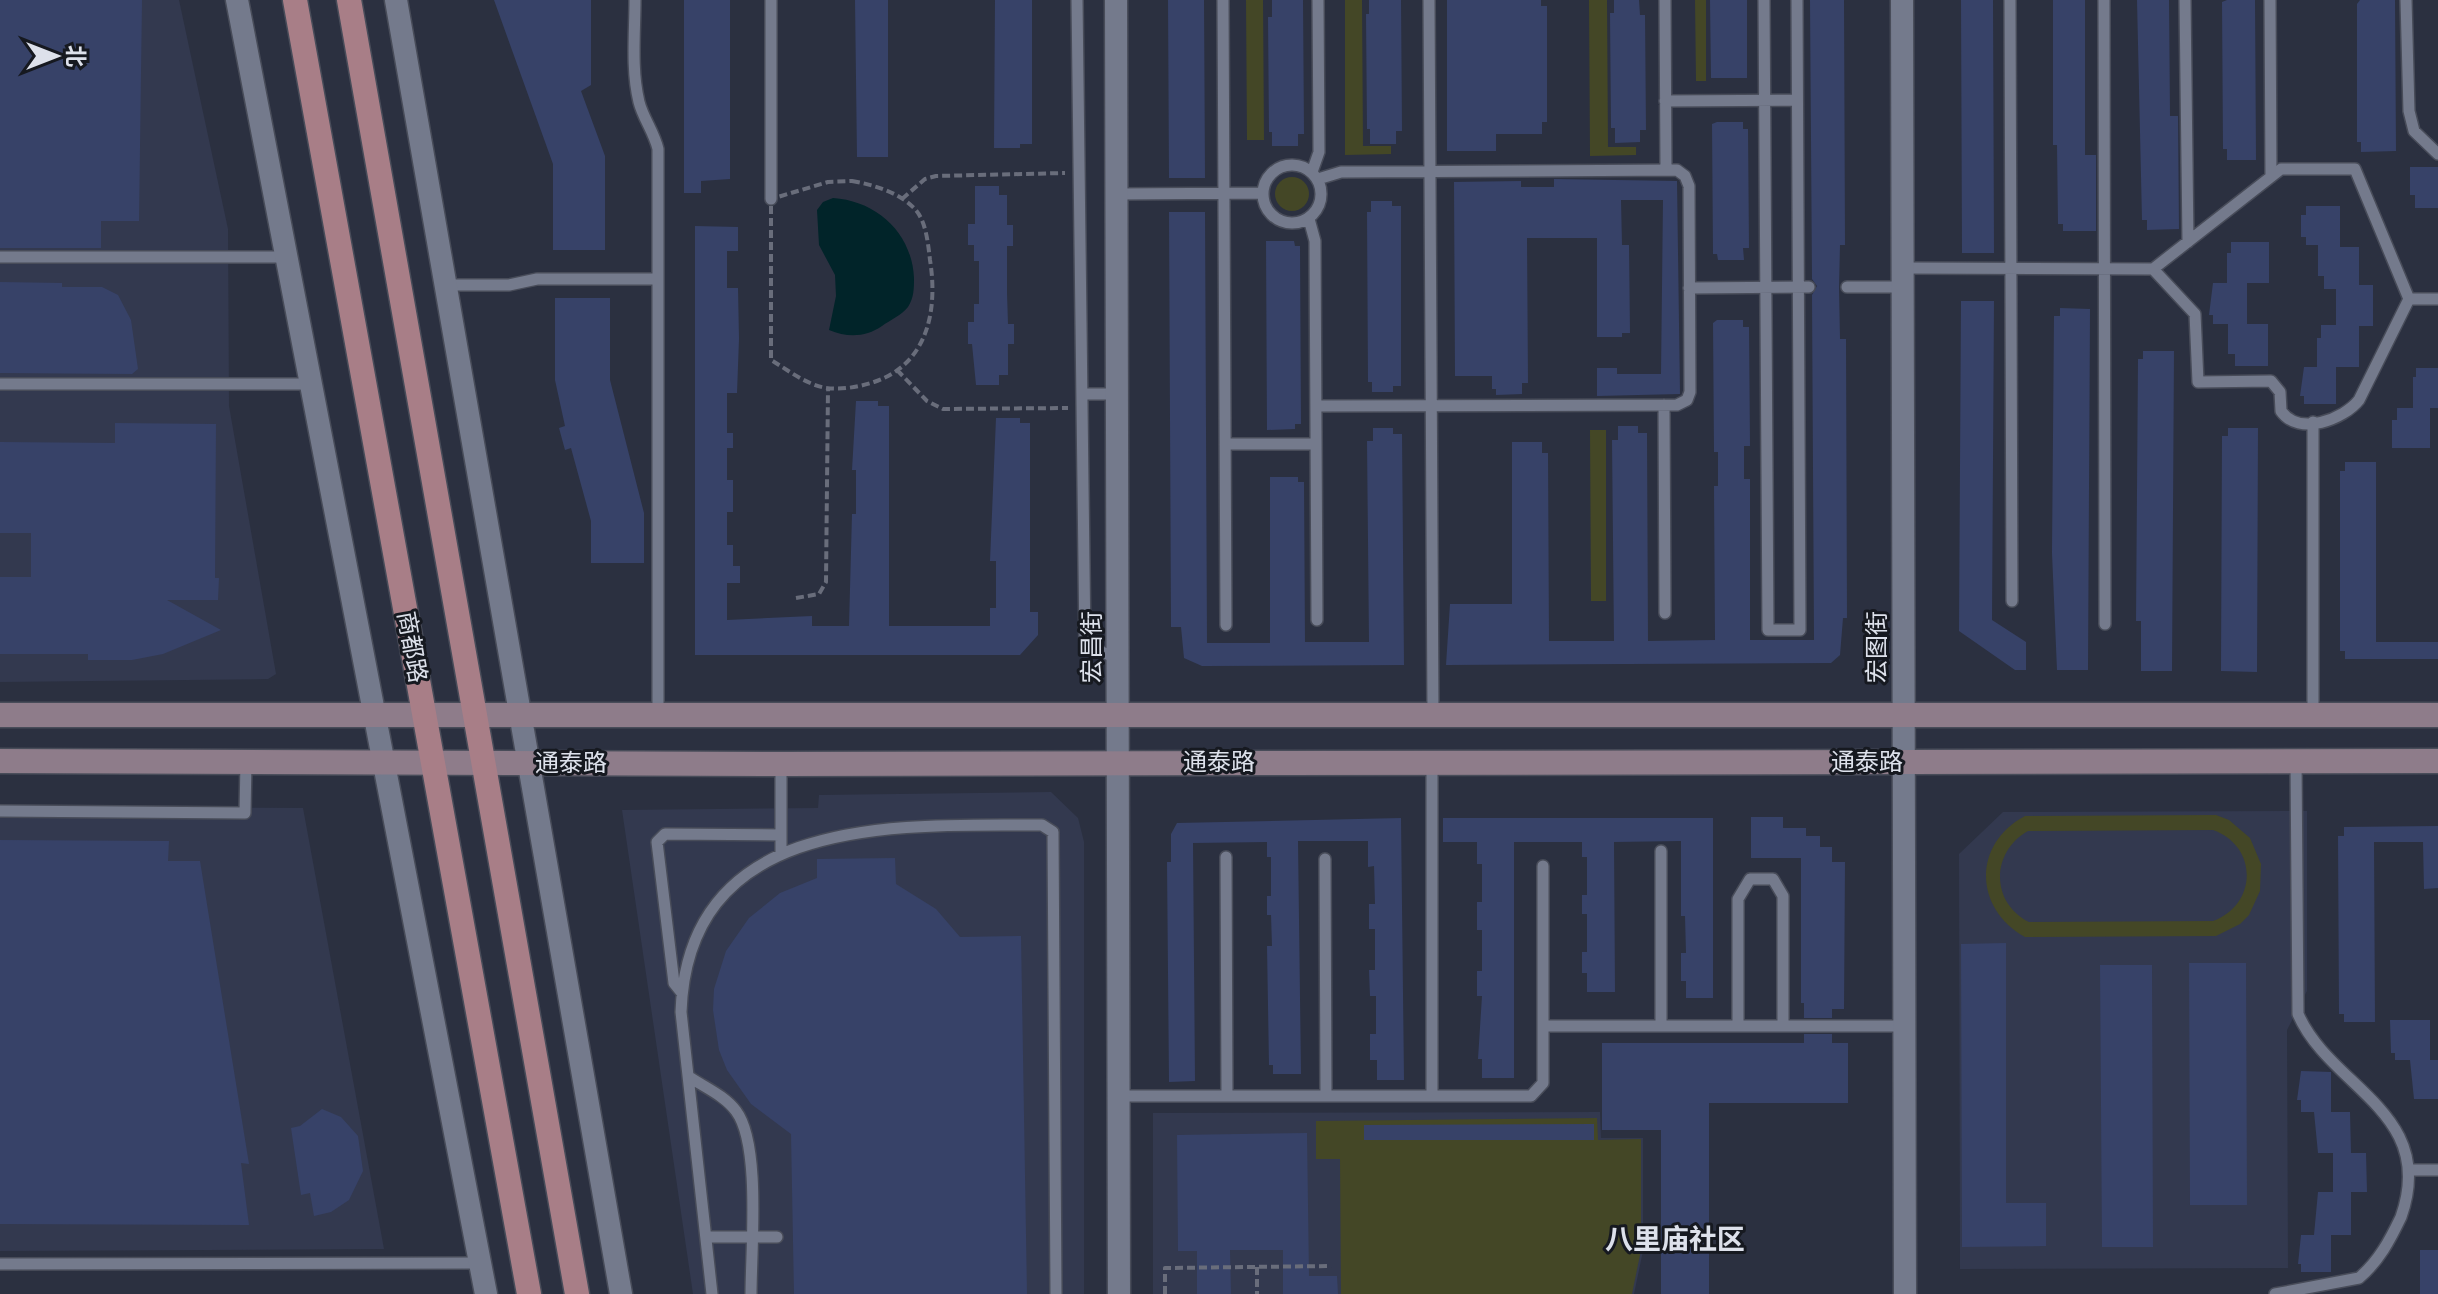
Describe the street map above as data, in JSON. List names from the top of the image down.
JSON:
{
  "streets": {
    "main road": ["商都路"],
    "street": ["宏昌街", "宏图街", "通泰路"]
  },
  "crossings": [
    ["商都路", "通泰路"],
    ["宏昌街", "通泰路"],
    ["宏图街", "通泰路"]
  ],
  "districts": ["八里庙社区"],
  "north": "right"
}
